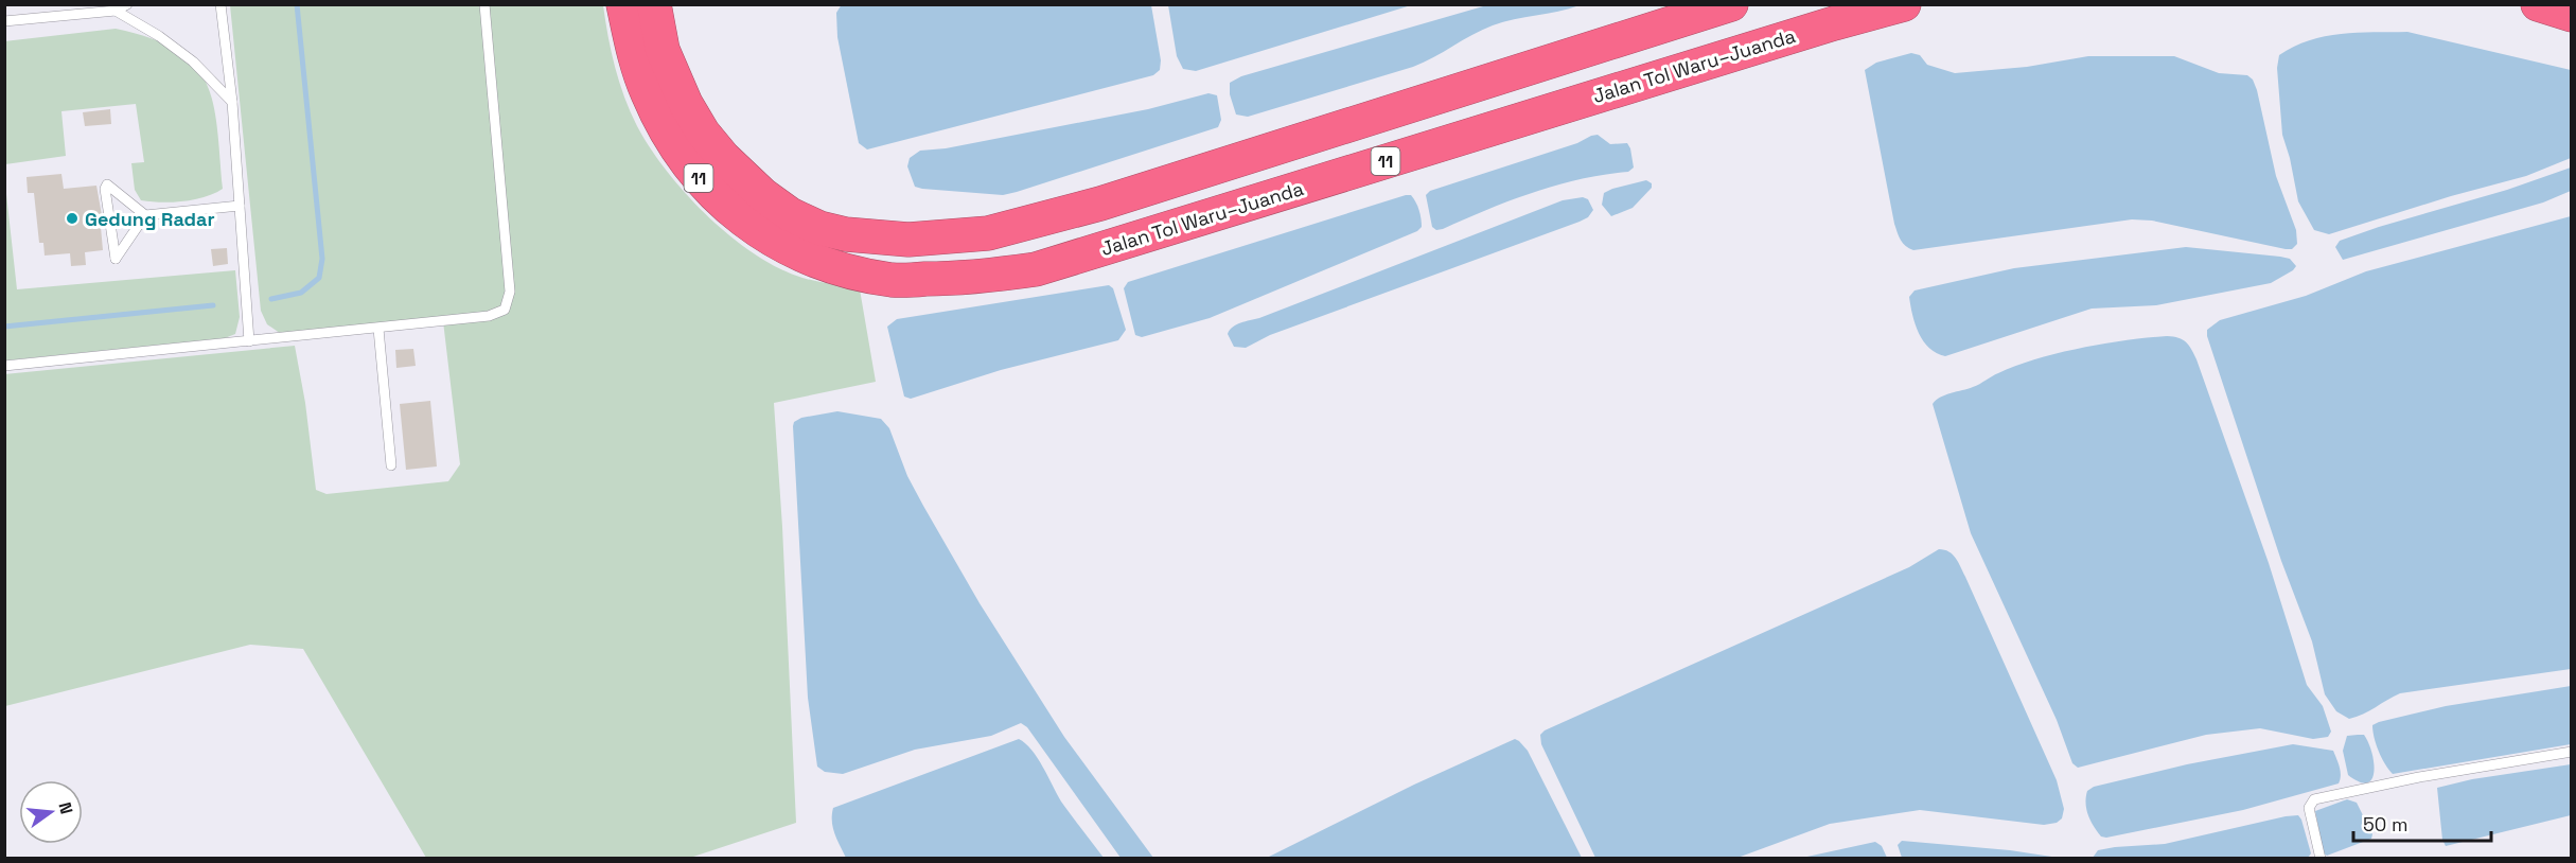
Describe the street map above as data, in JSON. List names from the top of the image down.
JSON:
{
  "streets": {
    "highway": ["Jalan Tol Waru–Juanda", "11"]
  },
  "places": ["Gedung Radar"],
  "scale_bar": "50 m",
  "north": "right"
}
